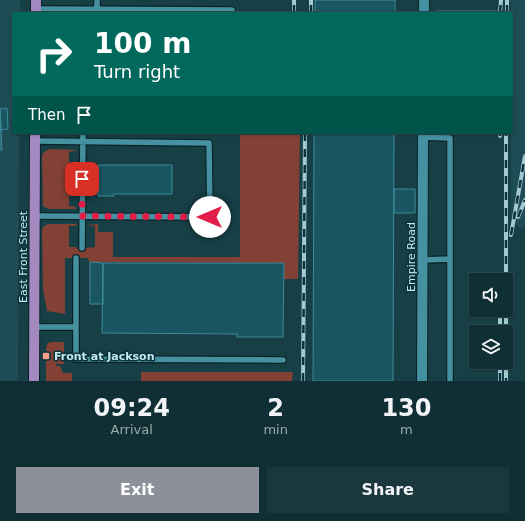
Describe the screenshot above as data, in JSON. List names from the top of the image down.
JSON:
{
  "streets": {
    "main road": ["East Front Street"],
    "street": ["Empire Road"]
  },
  "places": {
    "transit": ["Front at Jackson"]
  },
  "page": {
    "turn": ["100 m", "Turn right"],
    "then": "Then",
    "eta": [
      "09:24",
      "Arrival",
      "2",
      "min",
      "130",
      "m"
    ],
    "buttons": ["Exit", "Share"]
  }
}
